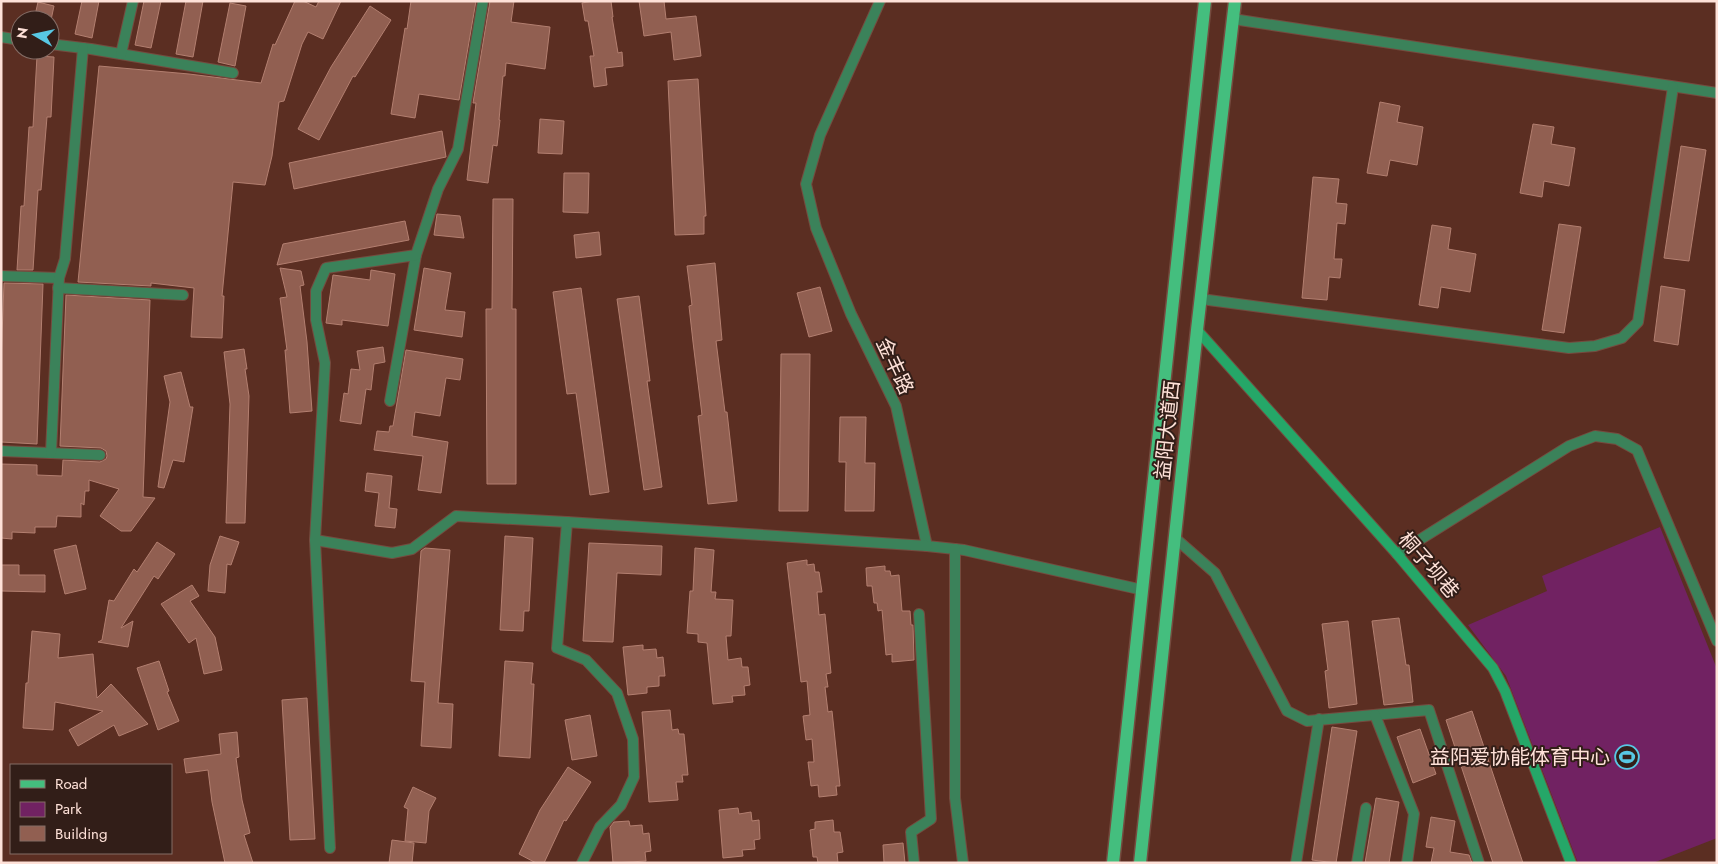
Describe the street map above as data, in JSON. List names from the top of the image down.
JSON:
{
  "streets": {
    "main road": ["益阳大道西"],
    "street": ["金丰路", "桐子坝巷"]
  },
  "crossings": [
    ["益阳大道西", "桐子坝巷"]
  ],
  "places": {
    "sports": ["益阳爱协能体育中心"]
  },
  "legend": ["Road", "Park", "Building"],
  "north": "left"
}
